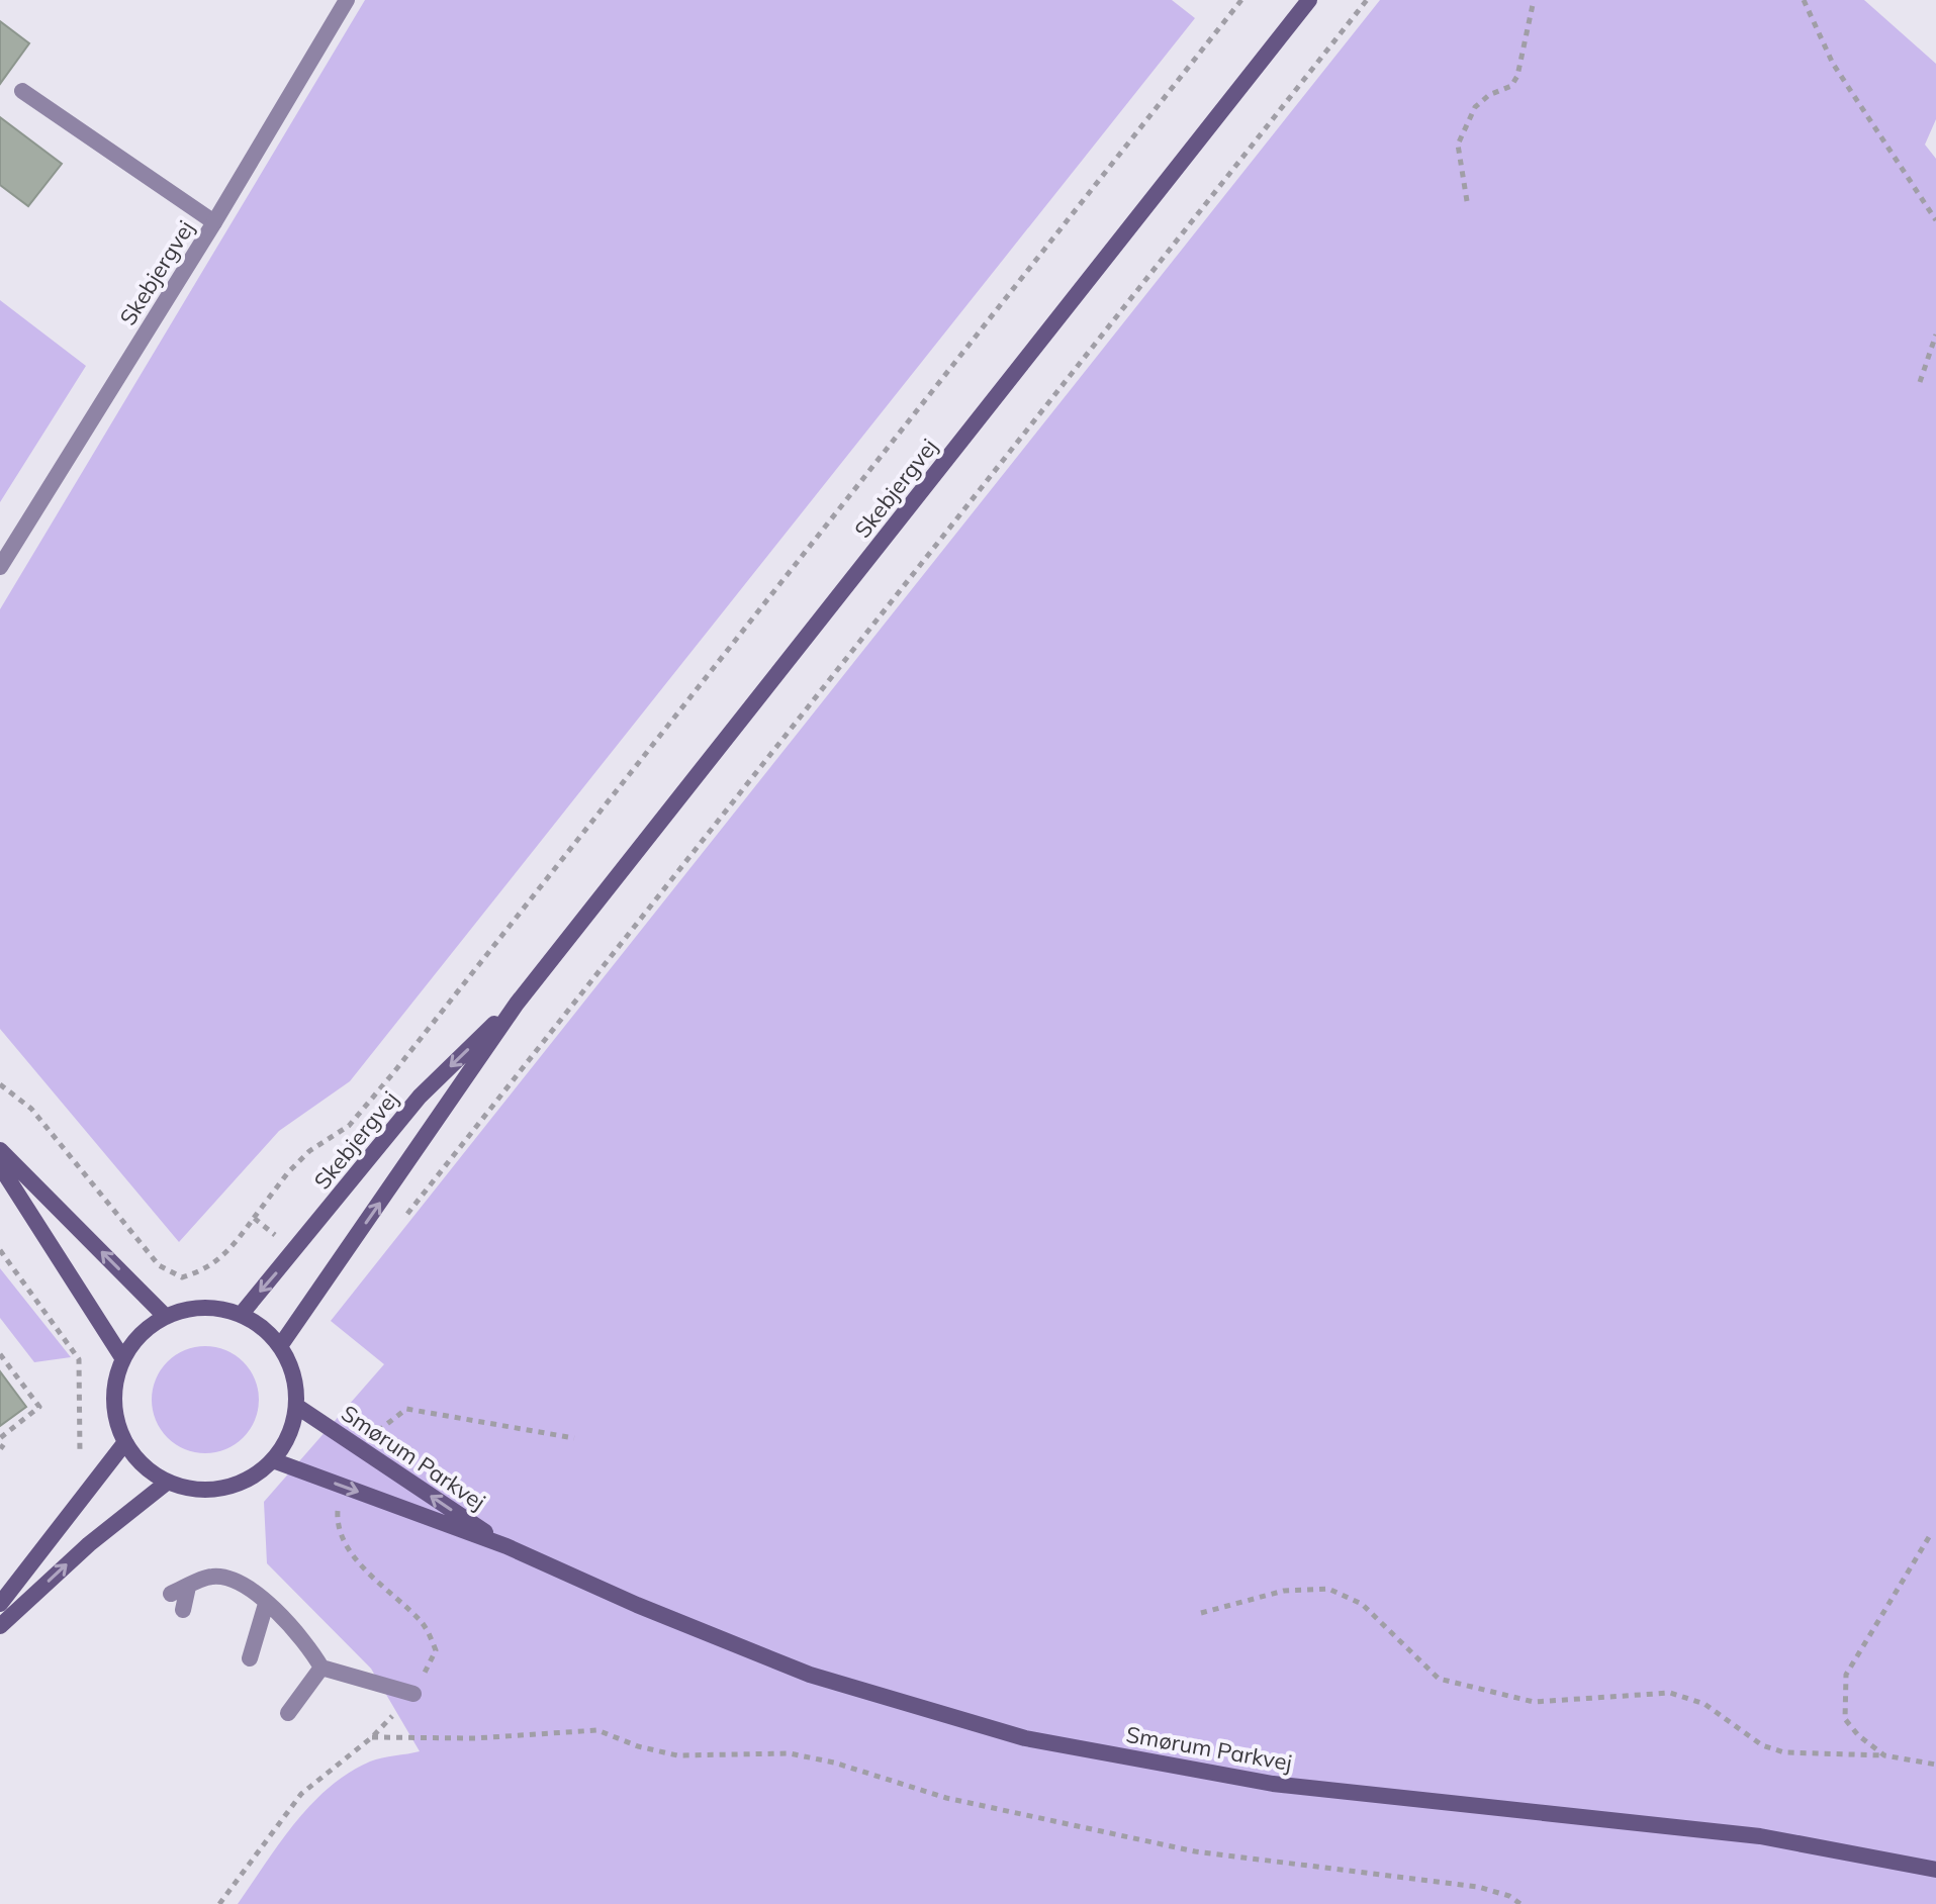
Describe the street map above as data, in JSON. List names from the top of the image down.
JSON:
{
  "streets": {
    "street": ["Skebjergvej", "Smørum Parkvej"]
  },
  "crossings": [
    ["Skebjergvej", "Smørum Parkvej"]
  ]
}
